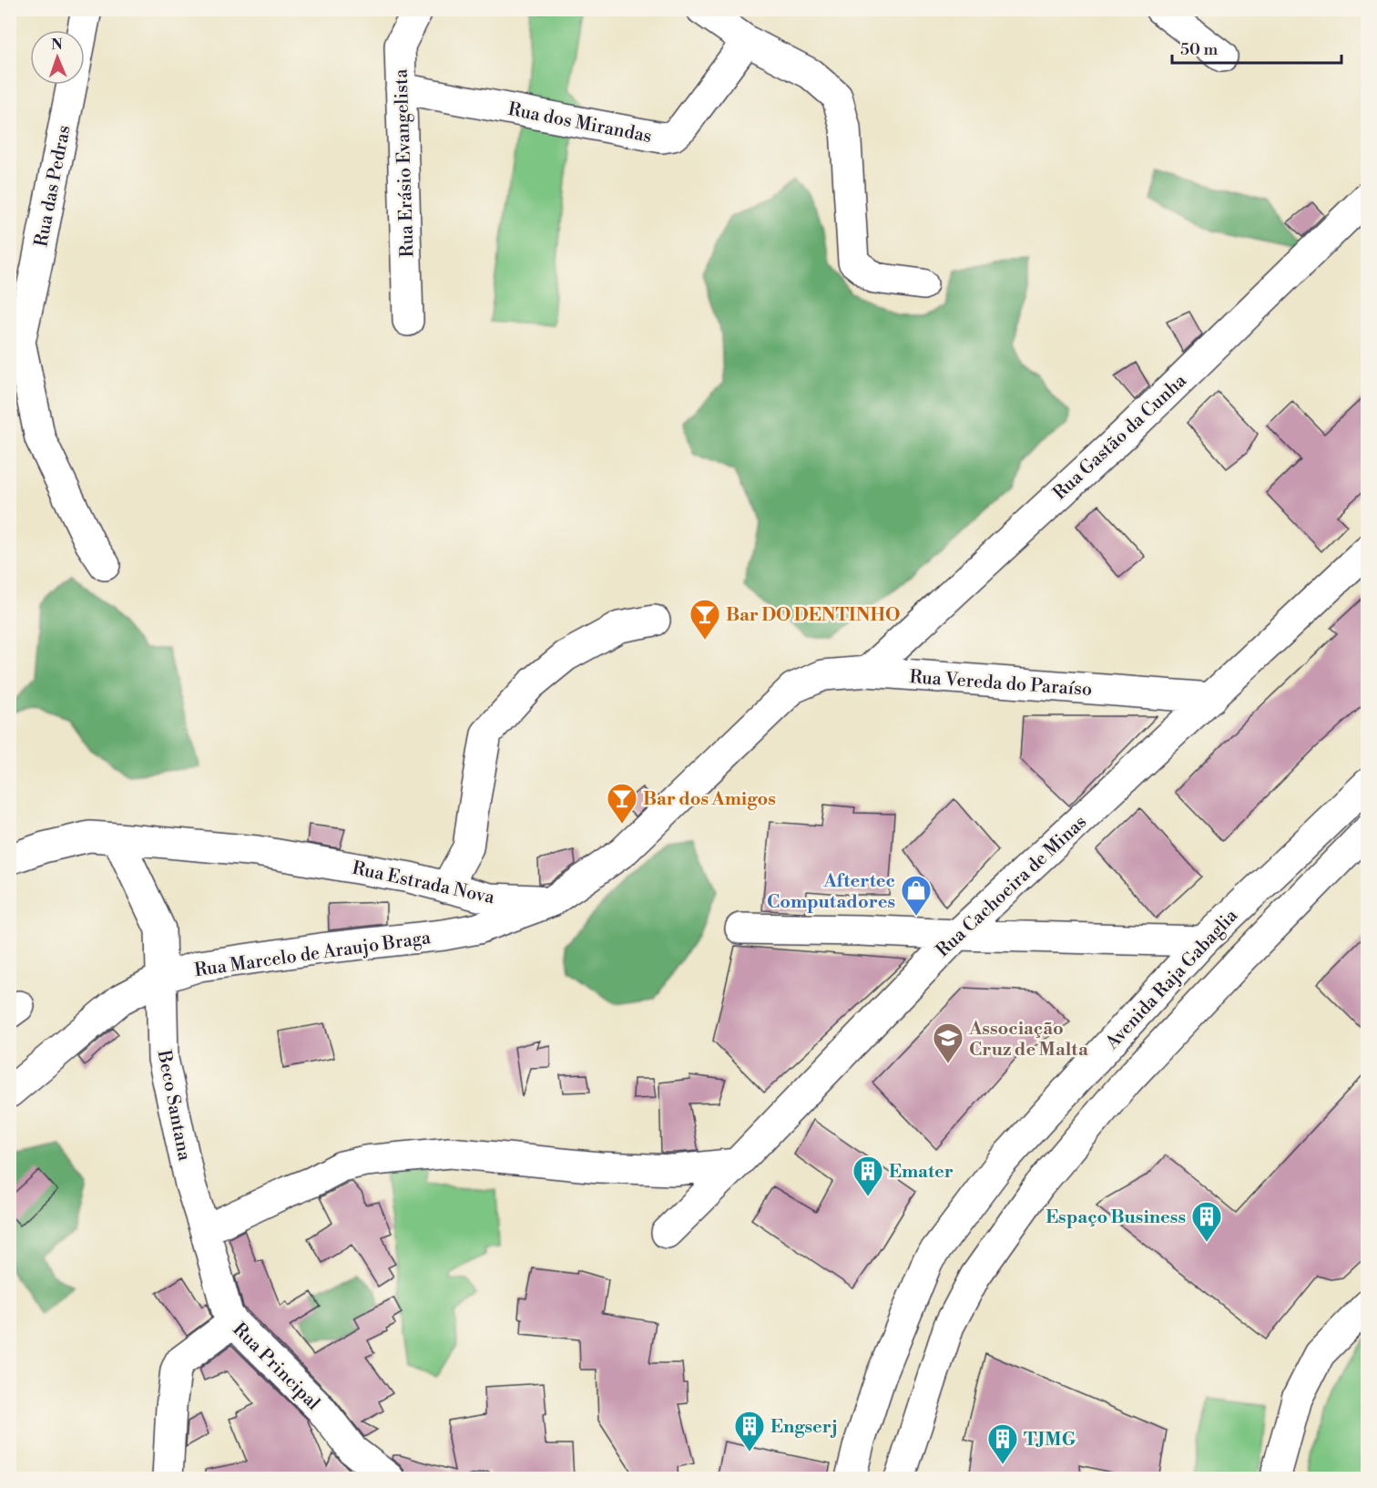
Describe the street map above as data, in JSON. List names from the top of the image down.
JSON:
{
  "streets": {
    "street": [
      "Rua dos Mirandas",
      "Rua Erásio Evangelista",
      "Rua das Pedras",
      "Rua Gastão da Cunha",
      "Rua Vereda do Paraíso",
      "Rua Estrada Nova",
      "Rua Cachoeira de Minas",
      "Rua Marcelo de Araujo Braga",
      "Avenida Raja Gabaglia",
      "Beco Santana",
      "Rua Principal"
    ]
  },
  "crossings": [
    ["Rua dos Mirandas", "Rua Erásio Evangelista"],
    ["Rua Gastão da Cunha", "Rua Vereda do Paraíso"],
    ["Rua Vereda do Paraíso", "Rua Estrada Nova"],
    ["Rua Vereda do Paraíso", "Rua Cachoeira de Minas"],
    ["Rua Vereda do Paraíso", "Rua Marcelo de Araujo Braga"],
    ["Rua Estrada Nova", "Rua Marcelo de Araujo Braga"],
    ["Rua Marcelo de Araujo Braga", "Beco Santana"],
    ["Beco Santana", "Rua Principal"]
  ],
  "places": {
    "bar": ["Bar DO DENTINHO", "Bar dos Amigos"],
    "shop": ["Aftertec Computadores"],
    "school or university": ["Associação Cruz de Malta"],
    "building": [
      "Emater",
      "Espaço Business",
      "Engserj",
      "TJMG"
    ]
  },
  "scale_bar": "50 m",
  "north": "top"
}
